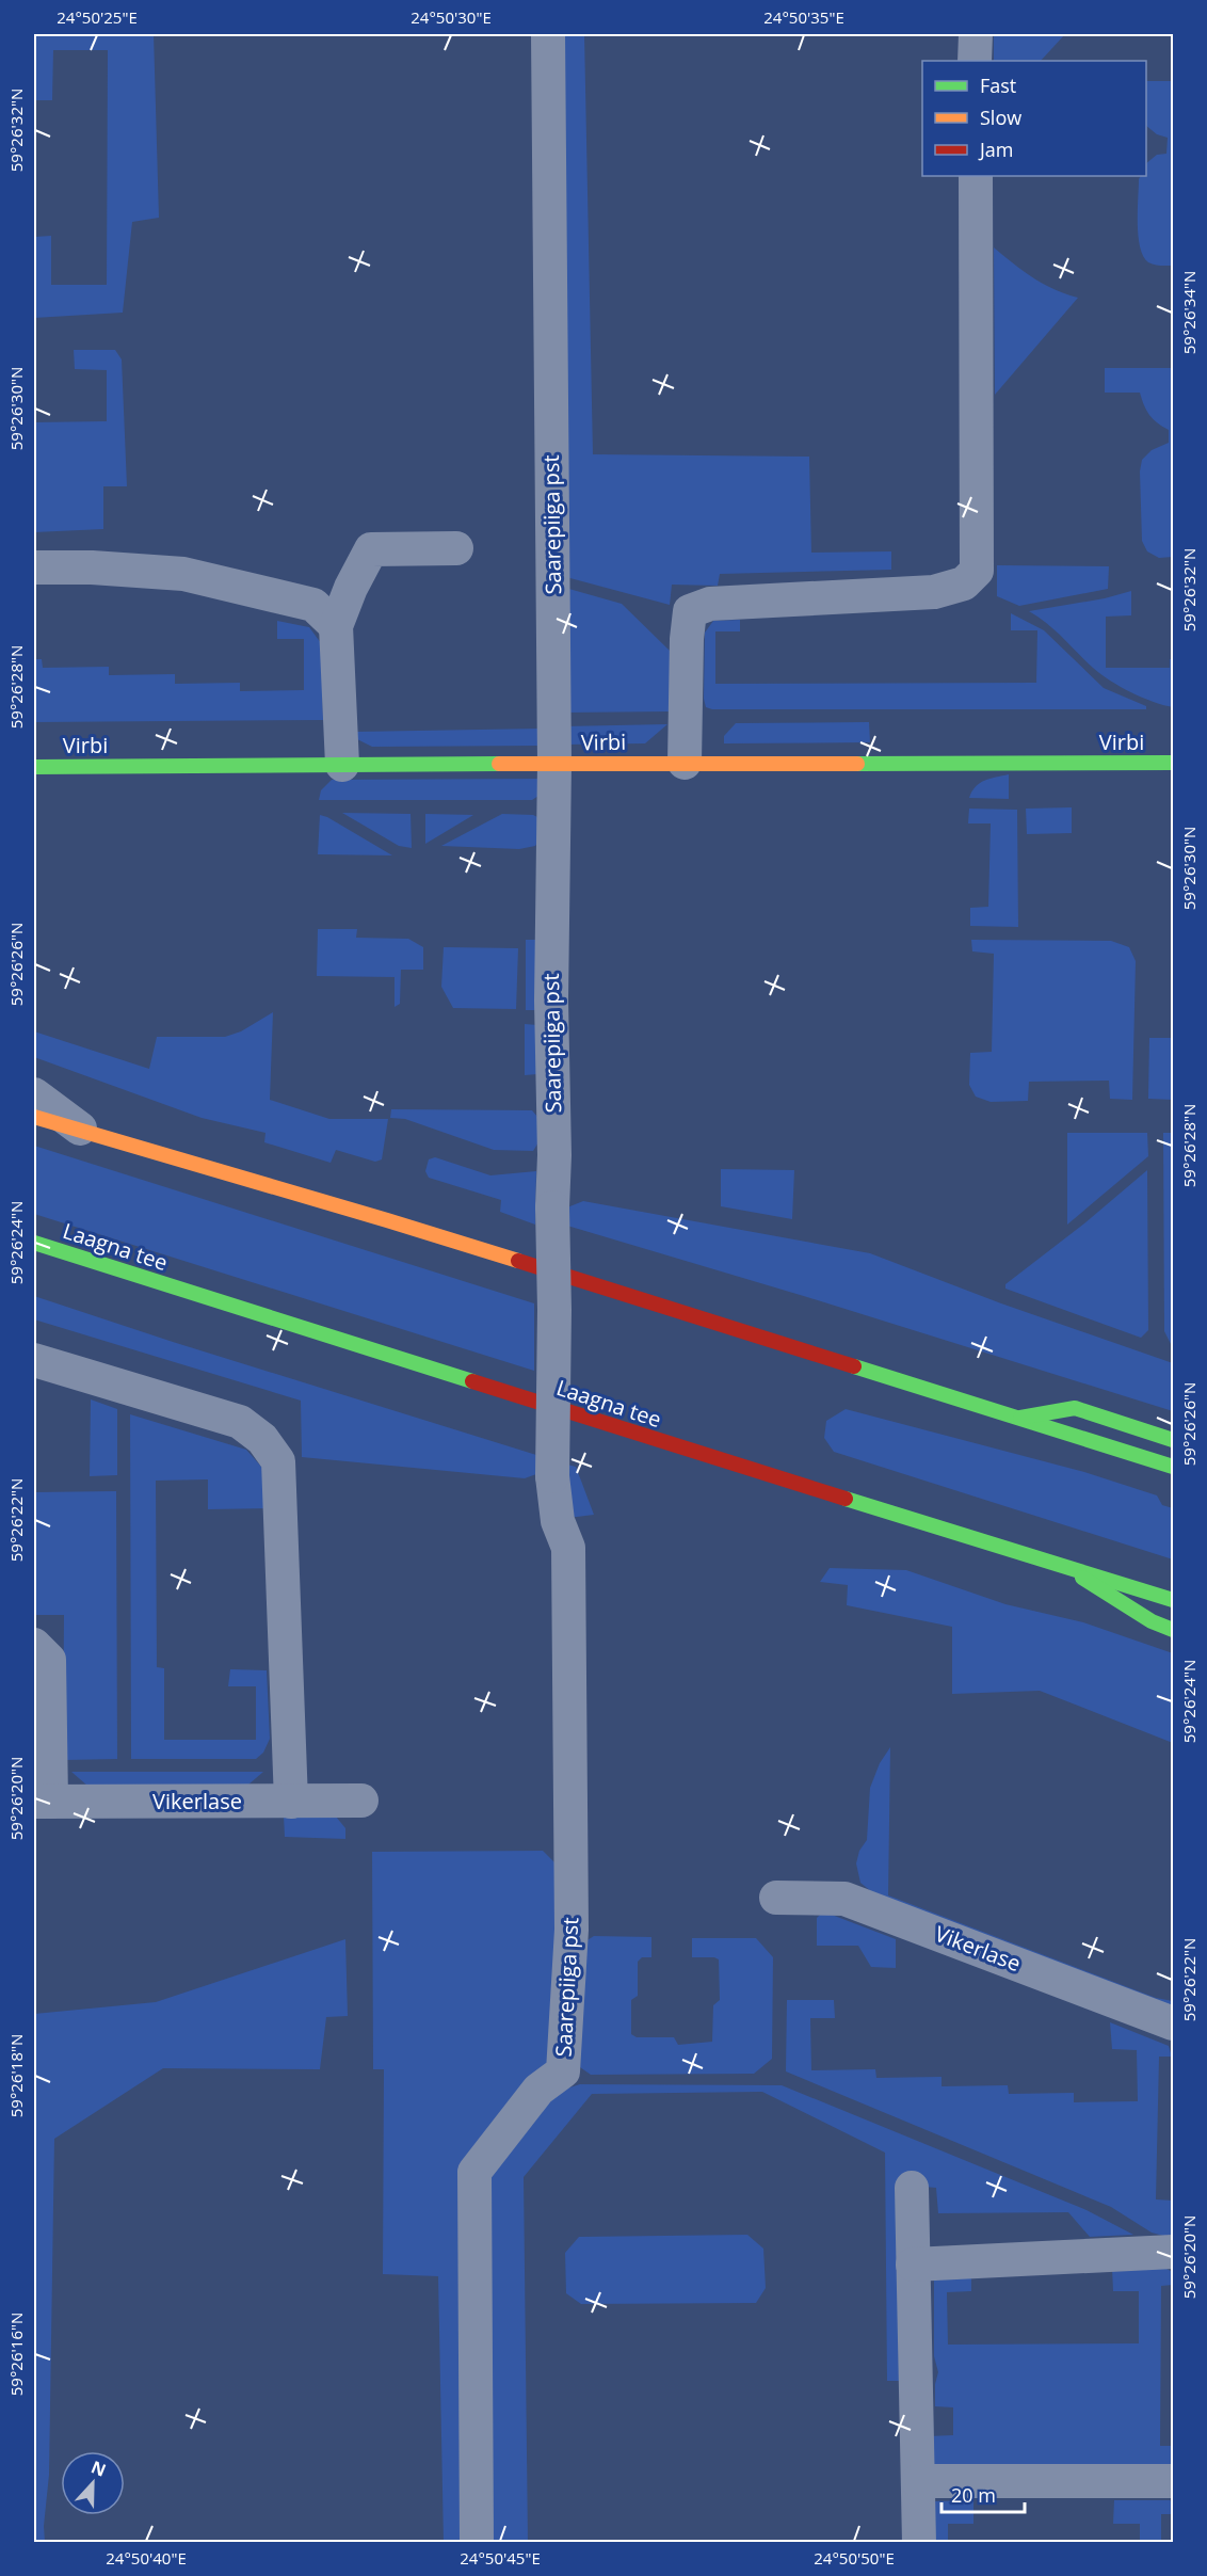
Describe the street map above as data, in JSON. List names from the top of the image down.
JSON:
{
  "streets": {
    "main road": ["Virbi", "Laagna tee"],
    "street": ["Saarepiiga pst", "Vikerlase"]
  },
  "crossings": [
    ["Saarepiiga pst", "Virbi"]
  ],
  "legend": ["Fast", "Slow", "Jam"],
  "scale_bar": "20 m",
  "north": "top",
  "coordinates": [
    "24°50'25\"E",
    "24°50'30\"E",
    "24°50'35\"E",
    "59°26'32\"N",
    "59°26'34\"N",
    "59°26'30\"N",
    "59°26'28\"N",
    "59°26'26\"N",
    "59°26'24\"N",
    "59°26'22\"N",
    "59°26'20\"N",
    "59°26'18\"N",
    "59°26'16\"N",
    "24°50'40\"E",
    "24°50'45\"E",
    "24°50'50\"E"
  ]
}
